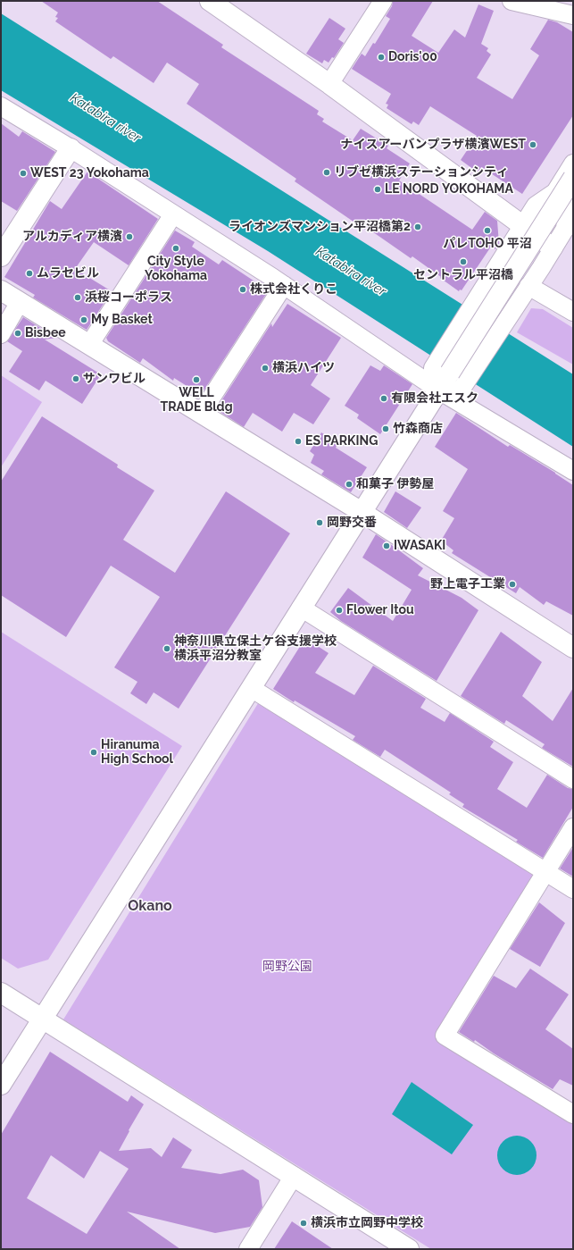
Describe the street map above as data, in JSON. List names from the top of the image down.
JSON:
{
  "districts": ["Okano"],
  "water": ["Katabira river"],
  "parks": ["岡野公園"],
  "places": [
    "Doris'00",
    "ナイスアーバンプラザ横濱WEST",
    "リブゼ横浜ステーションシティ",
    "WEST 23 Yokohama",
    "LE NORD YOKOHAMA",
    "ライオンズマンション平沼橋第2",
    "パレTOHO 平沼",
    "アルカディア横濱",
    "City Style Yokohama",
    "セントラル平沼橋",
    "ムラセビル",
    "株式会社くりこ",
    "浜桜コーポラス",
    "My Basket",
    "Bisbee",
    "横浜ハイツ",
    "サンワビル",
    "WELL TRADE Bldg",
    "有限会社エスク",
    "竹森商店",
    "ES PARKING",
    "和菓子 伊勢屋",
    "岡野交番",
    "IWASAKI",
    "野上電子工業",
    "Flower Itou",
    "神奈川県立保土ケ谷支援学校 横浜平沼分教室",
    "Hiranuma High School",
    "横浜市立岡野中学校"
  ]
}
